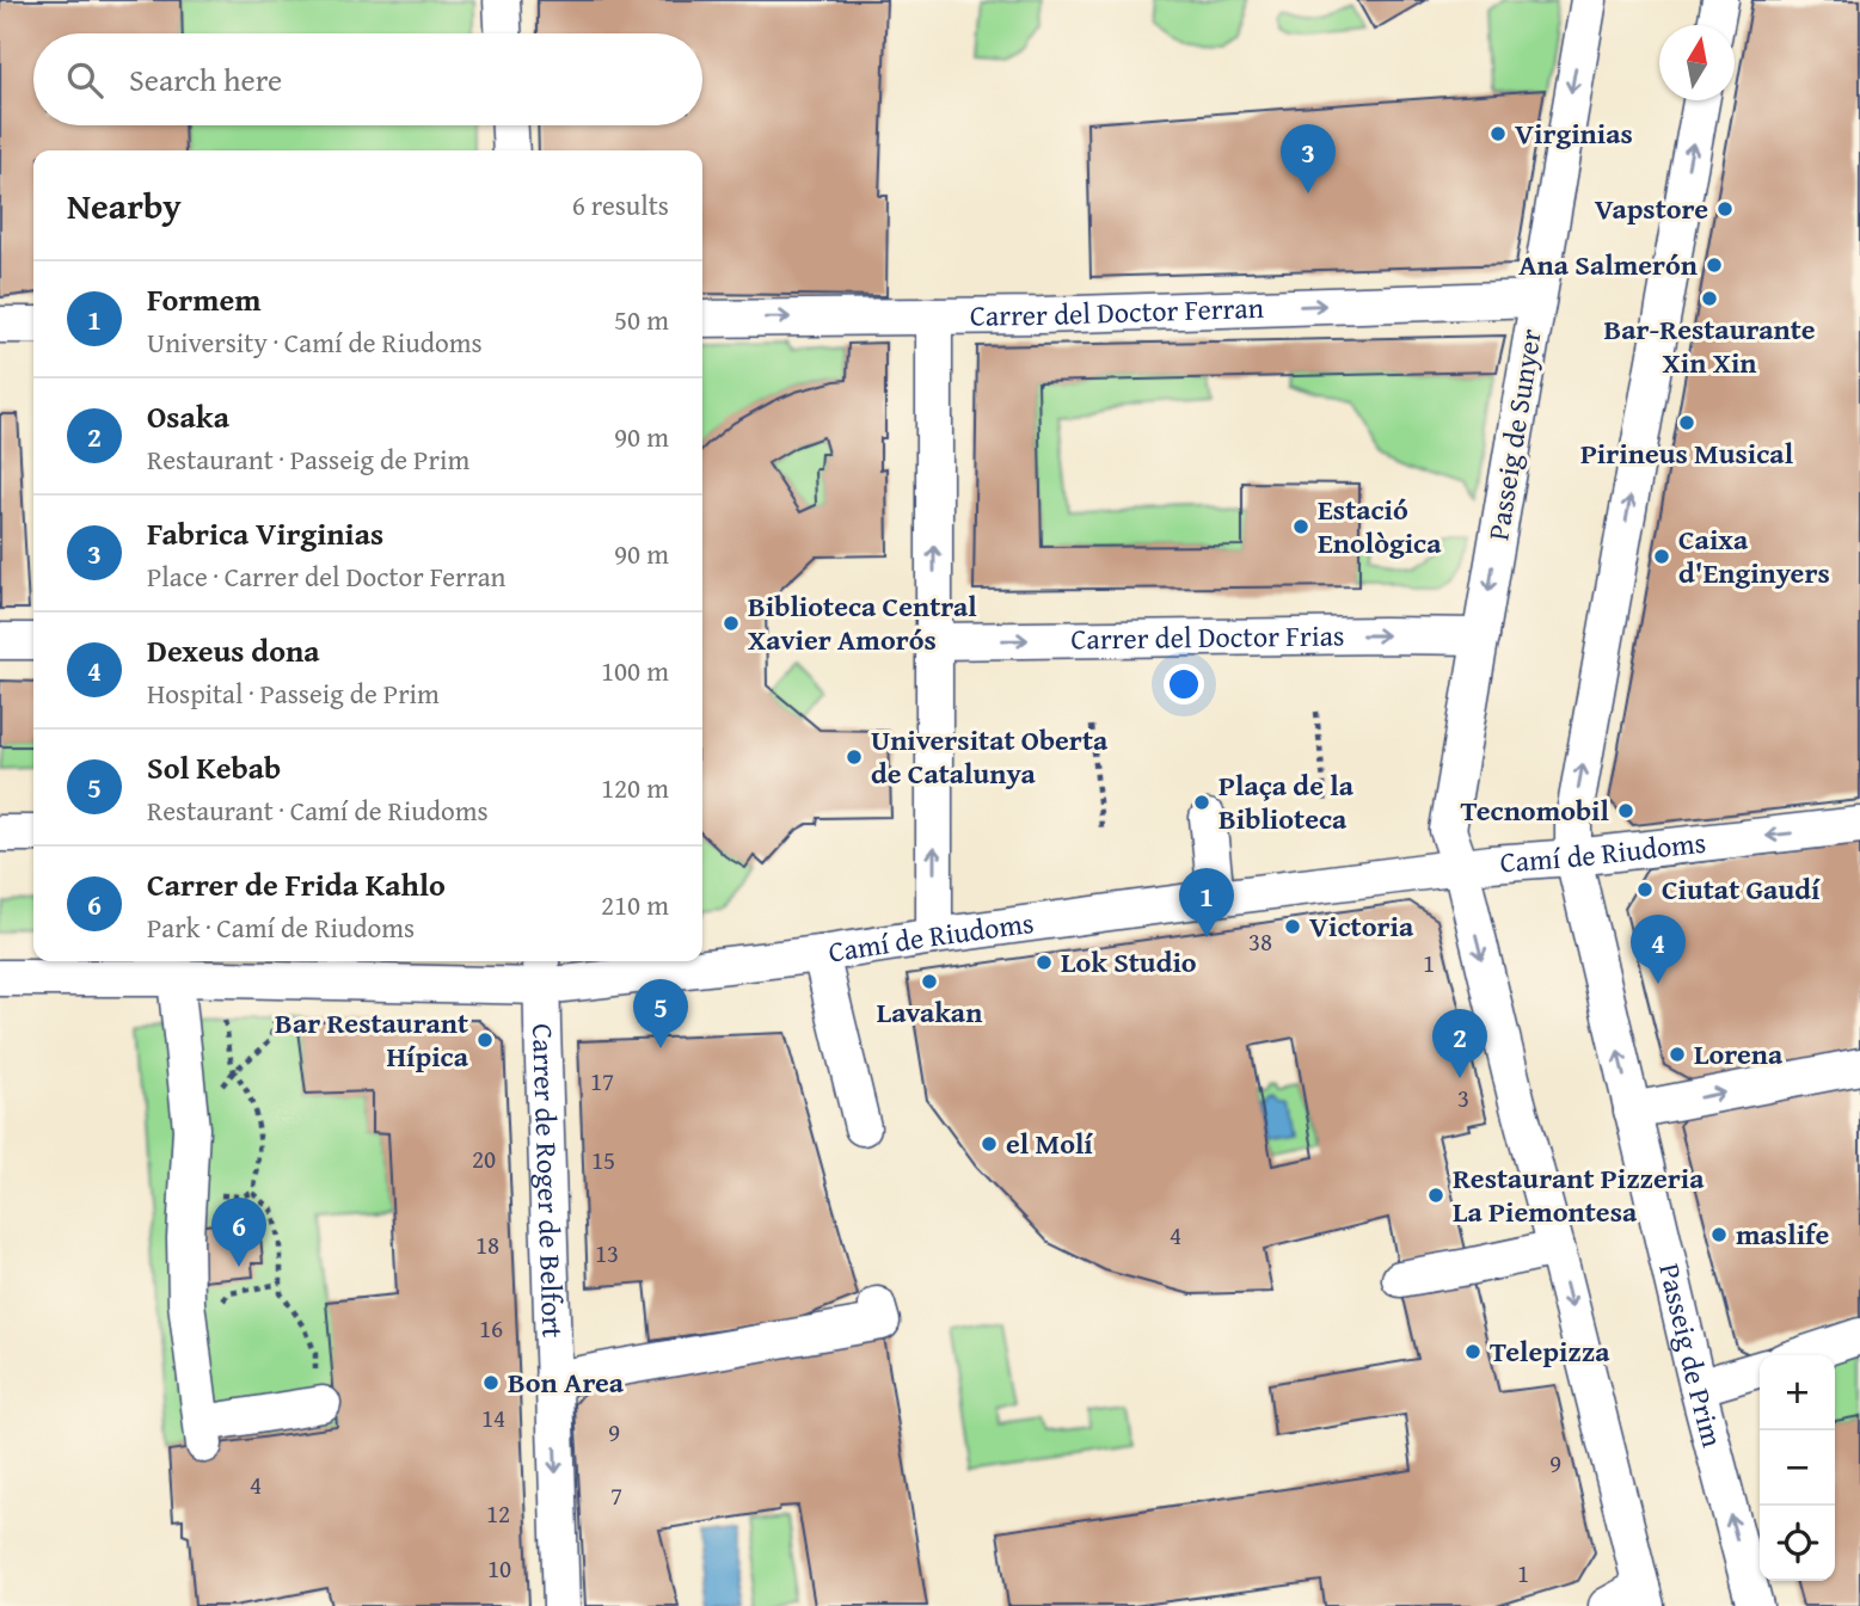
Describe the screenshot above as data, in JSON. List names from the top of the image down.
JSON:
{
  "streets": {
    "street": [
      "Carrer del Doctor Ferran",
      "Passeig de Sunyer",
      "Carrer del Doctor Frias",
      "Camí de Riudoms",
      "Carrer de Roger de Belfort",
      "Passeig de Prim"
    ]
  },
  "crossings": [
    ["Carrer del Doctor Ferran", "Passeig de Sunyer"],
    ["Passeig de Sunyer", "Carrer del Doctor Frias"],
    ["Passeig de Sunyer", "Camí de Riudoms"],
    ["Camí de Riudoms", "Carrer de Roger de Belfort"],
    ["Camí de Riudoms", "Passeig de Prim"]
  ],
  "one_way": ["Carrer del Doctor Ferran", "Carrer del Doctor Frias", "Carrer de Roger de Belfort"],
  "places": [
    "Virginias",
    "Vapstore",
    "Ana Salmerón",
    "Bar-Restaurante Xin Xin",
    "Pirineus Musical",
    "Estació Enològica",
    "Caixa d'Enginyers",
    "Biblioteca Central Xavier Amorós",
    "Universitat Oberta de Catalunya",
    "Plaça de la Biblioteca",
    "Tecnomobil",
    "Ciutat Gaudí",
    "Victoria",
    "Lok Studio",
    "Lavakan",
    "Bar Restaurant Hípica",
    "Lorena",
    "el Molí",
    "Restaurant Pizzeria La Piemontesa",
    "maslife",
    "Telepizza",
    "Bon Area"
  ],
  "house_numbers": [
    "38",
    "1",
    "17",
    "3",
    "20",
    "15",
    "4",
    "18",
    "13",
    "16",
    "14",
    "9",
    "9",
    "4",
    "7",
    "12",
    "10",
    "1"
  ],
  "north": "top",
  "page": {
    "search": "Search here",
    "pins": [
      "3",
      "1",
      "4",
      "5",
      "2",
      "6"
    ],
    "heading": ["Nearby", "6 results"],
    "list": [
      {
        "mark": "1",
        "name": "Formem",
        "note": "University · Camí de Riudoms",
        "value": "50 m"
      },
      {
        "mark": "2",
        "name": "Osaka",
        "note": "Restaurant · Passeig de Prim",
        "value": "90 m"
      },
      {
        "mark": "3",
        "name": "Fabrica Virginias",
        "note": "Place · Carrer del Doctor Ferran",
        "value": "90 m"
      },
      {
        "mark": "4",
        "name": "Dexeus dona",
        "note": "Hospital · Passeig de Prim",
        "value": "100 m"
      },
      {
        "mark": "5",
        "name": "Sol Kebab",
        "note": "Restaurant · Camí de Riudoms",
        "value": "120 m"
      },
      {
        "mark": "6",
        "name": "Carrer de Frida Kahlo",
        "note": "Park · Camí de Riudoms",
        "value": "210 m"
      }
    ],
    "map_buttons": ["+", "−"]
  }
}
